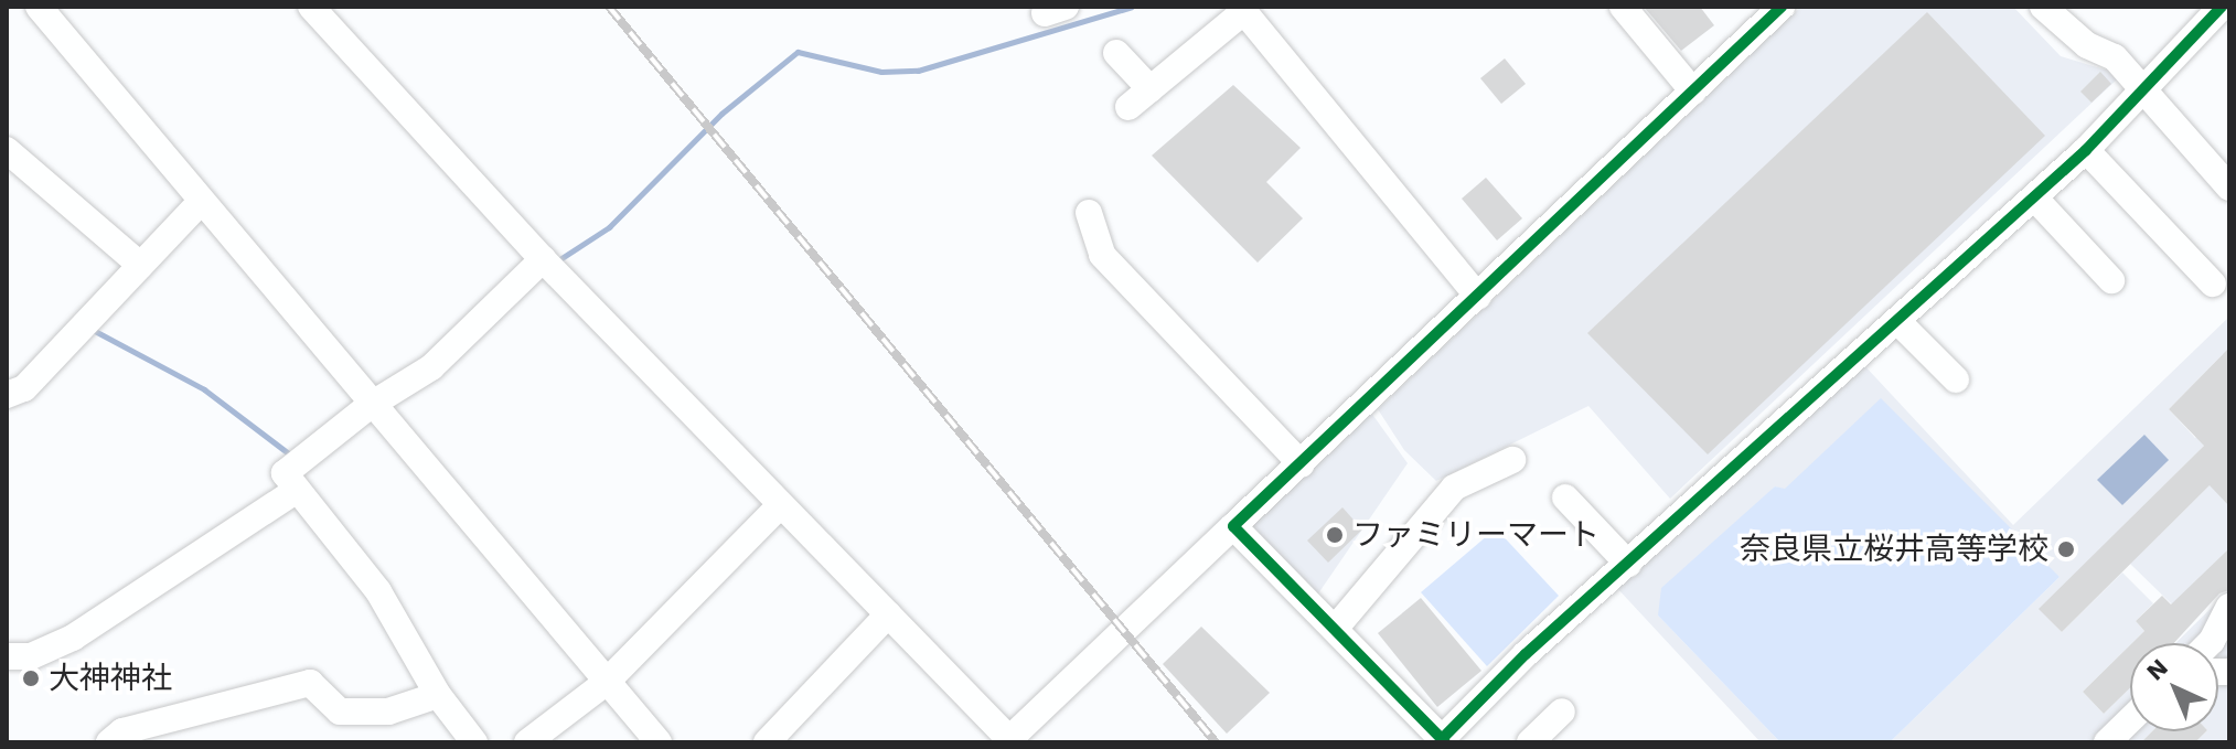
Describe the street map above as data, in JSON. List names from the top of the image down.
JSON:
{
  "places": ["ファミリーマート", "奈良県立桜井高等学校", "大神神社"],
  "north": "top left"
}
